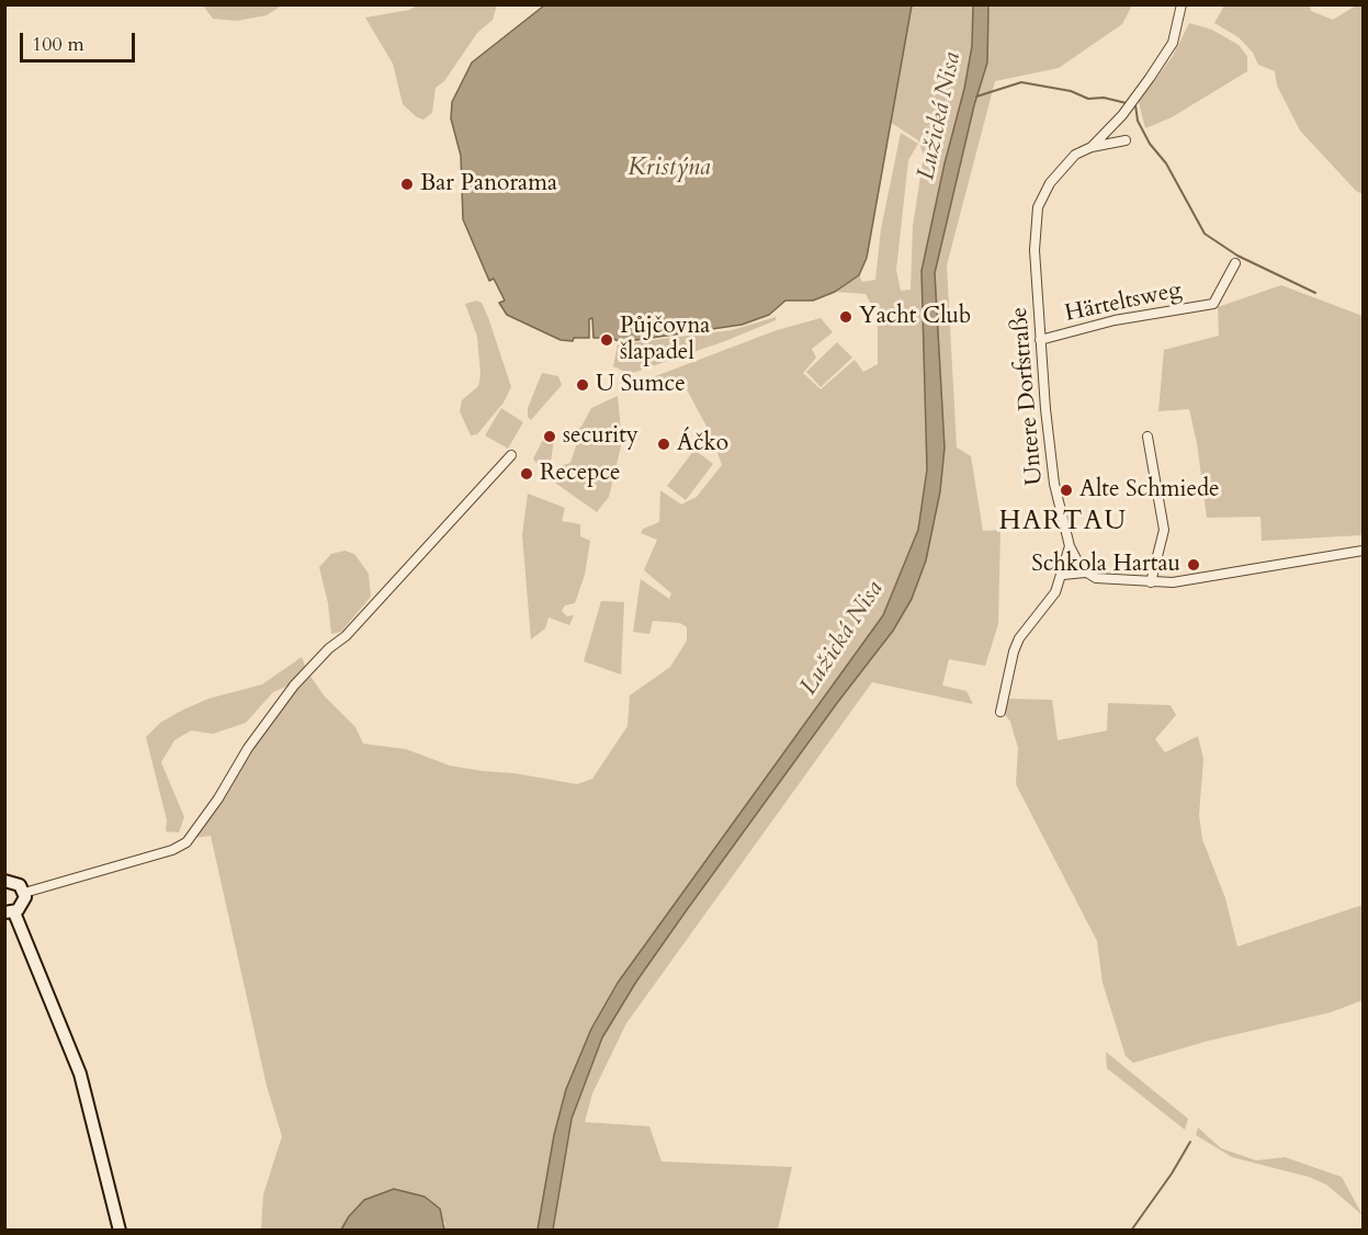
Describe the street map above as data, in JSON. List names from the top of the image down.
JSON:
{
  "streets": {
    "street": ["Härteltsweg", "Untere Dorfstraße"]
  },
  "crossings": [
    ["Härteltsweg", "Untere Dorfstraße"]
  ],
  "districts": ["HARTAU"],
  "water": ["Lužická Nisa", "Kristýna"],
  "places": [
    "Bar Panorama",
    "Yacht Club",
    "Půjčovna šlapadel",
    "U Sumce",
    "security",
    "Áčko",
    "Recepce",
    "Alte Schmiede",
    "Schkola Hartau"
  ],
  "scale_bar": "100 m"
}
